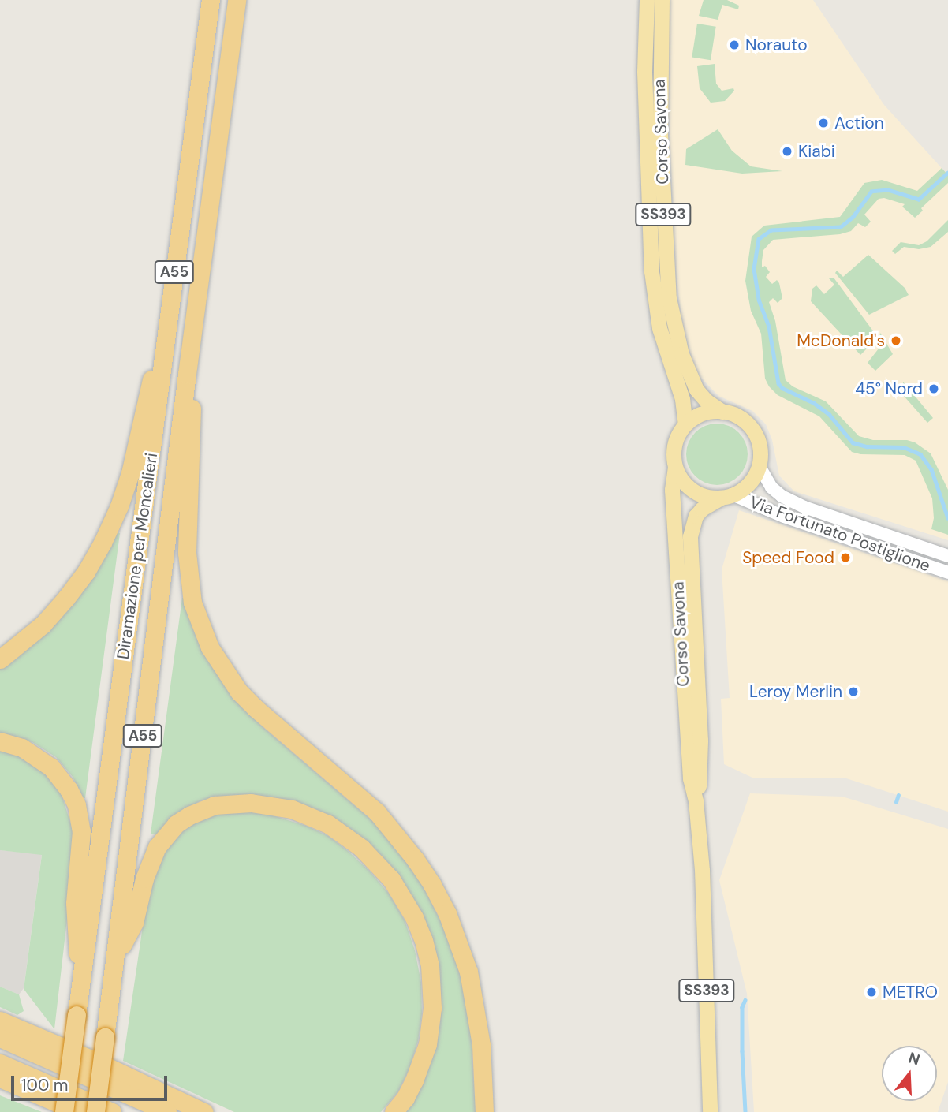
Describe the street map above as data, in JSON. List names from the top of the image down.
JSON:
{
  "streets": {
    "highway": ["A55", "Diramazione per Moncalieri"],
    "main road": ["Corso Savona", "SS393"],
    "street": ["Via Fortunato Postiglione"]
  },
  "crossings": [
    ["Corso Savona", "Via Fortunato Postiglione"]
  ],
  "places": [
    "Norauto",
    "Action",
    "Kiabi",
    "McDonald's",
    "45° Nord",
    "Speed Food",
    "Leroy Merlin",
    "METRO"
  ],
  "scale_bar": "100 m",
  "north": "top"
}
